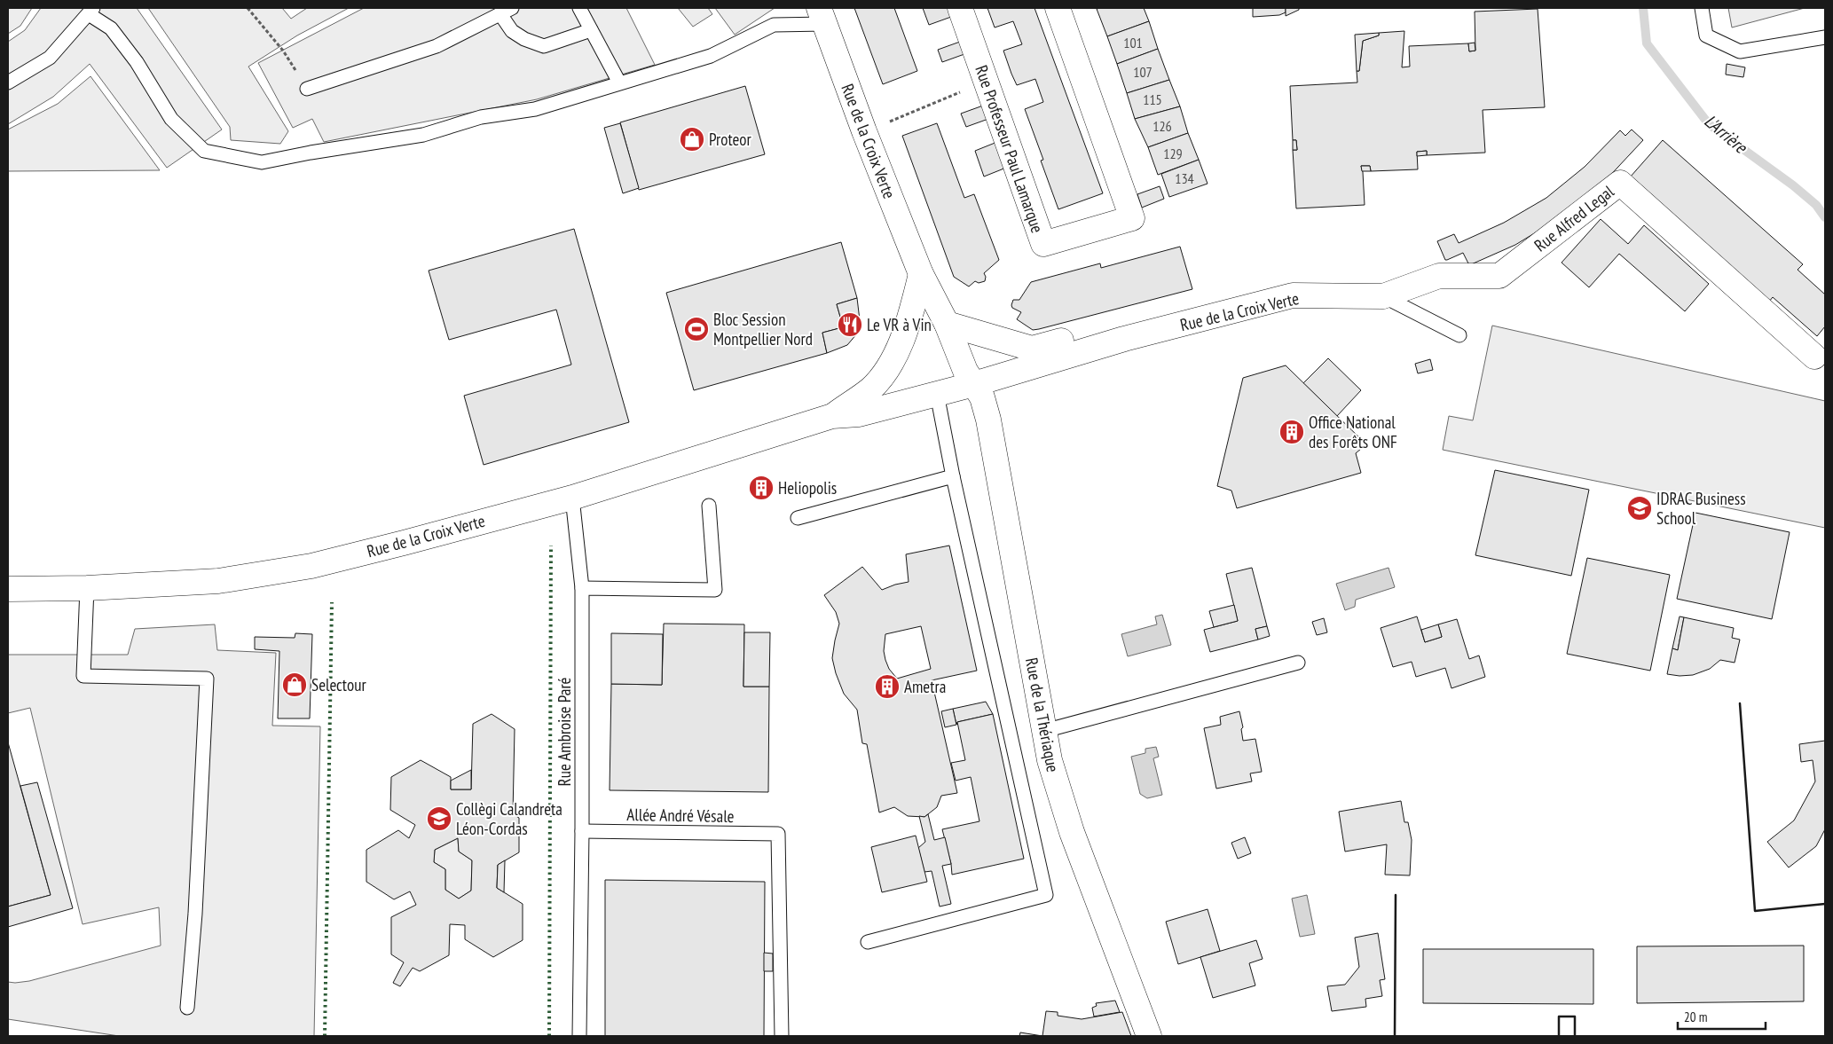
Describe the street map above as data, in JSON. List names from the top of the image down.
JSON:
{
  "streets": {
    "street": [
      "Rue de la Croix Verte",
      "Rue Professeur Paul Lamarque",
      "Rue Alfred Legal",
      "Rue de la Thériaque"
    ],
    "lane": ["Rue Ambroise Paré", "Allée André Vésale"]
  },
  "crossings": [
    ["Rue de la Croix Verte", "Rue Alfred Legal"],
    ["Rue de la Croix Verte", "Rue de la Thériaque"],
    ["Rue de la Croix Verte", "Rue Ambroise Paré"],
    ["Rue Ambroise Paré", "Allée André Vésale"]
  ],
  "water": ["L'Arrière"],
  "places": {
    "shop": ["Proteor", "Selectour"],
    "restaurant": ["Le VR à Vin"],
    "sports": ["Bloc Session Montpellier Nord"],
    "building": ["Office National des Forêts ONF", "Heliopolis", "Ametra"],
    "school or university": ["IDRAC Business School", "Collègi Calandreta Léon-Cordas"]
  },
  "house_numbers": [
    "101",
    "107",
    "115",
    "126",
    "129",
    "134"
  ],
  "scale_bar": "20 m"
}
